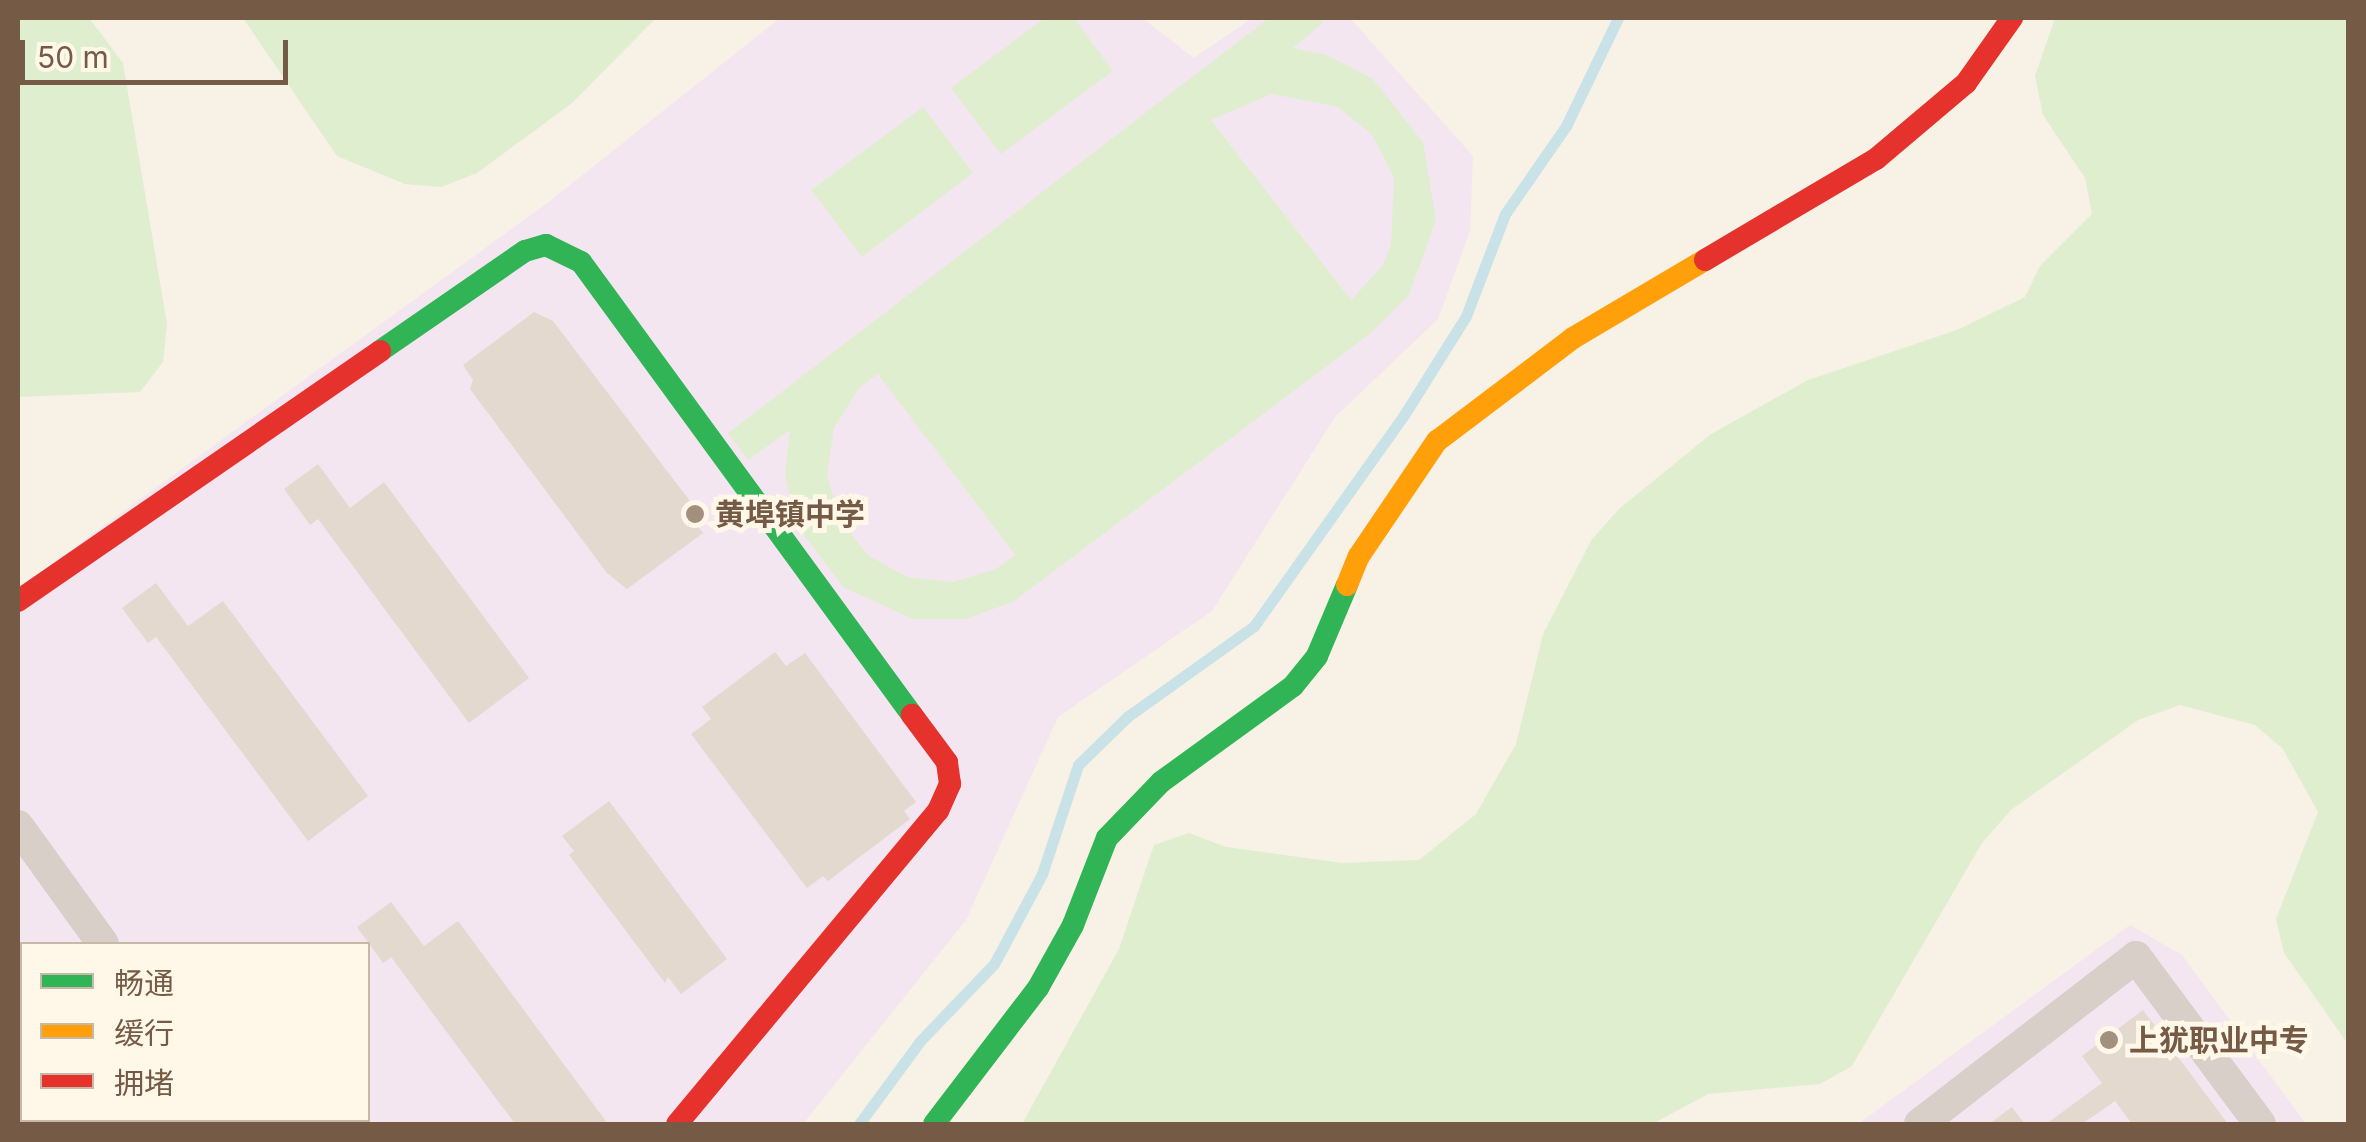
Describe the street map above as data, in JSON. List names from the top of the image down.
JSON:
{
  "places": ["黄埠镇中学", "上犹职业中专"],
  "legend": ["畅通", "缓行", "拥堵"],
  "scale_bar": "50 m"
}
